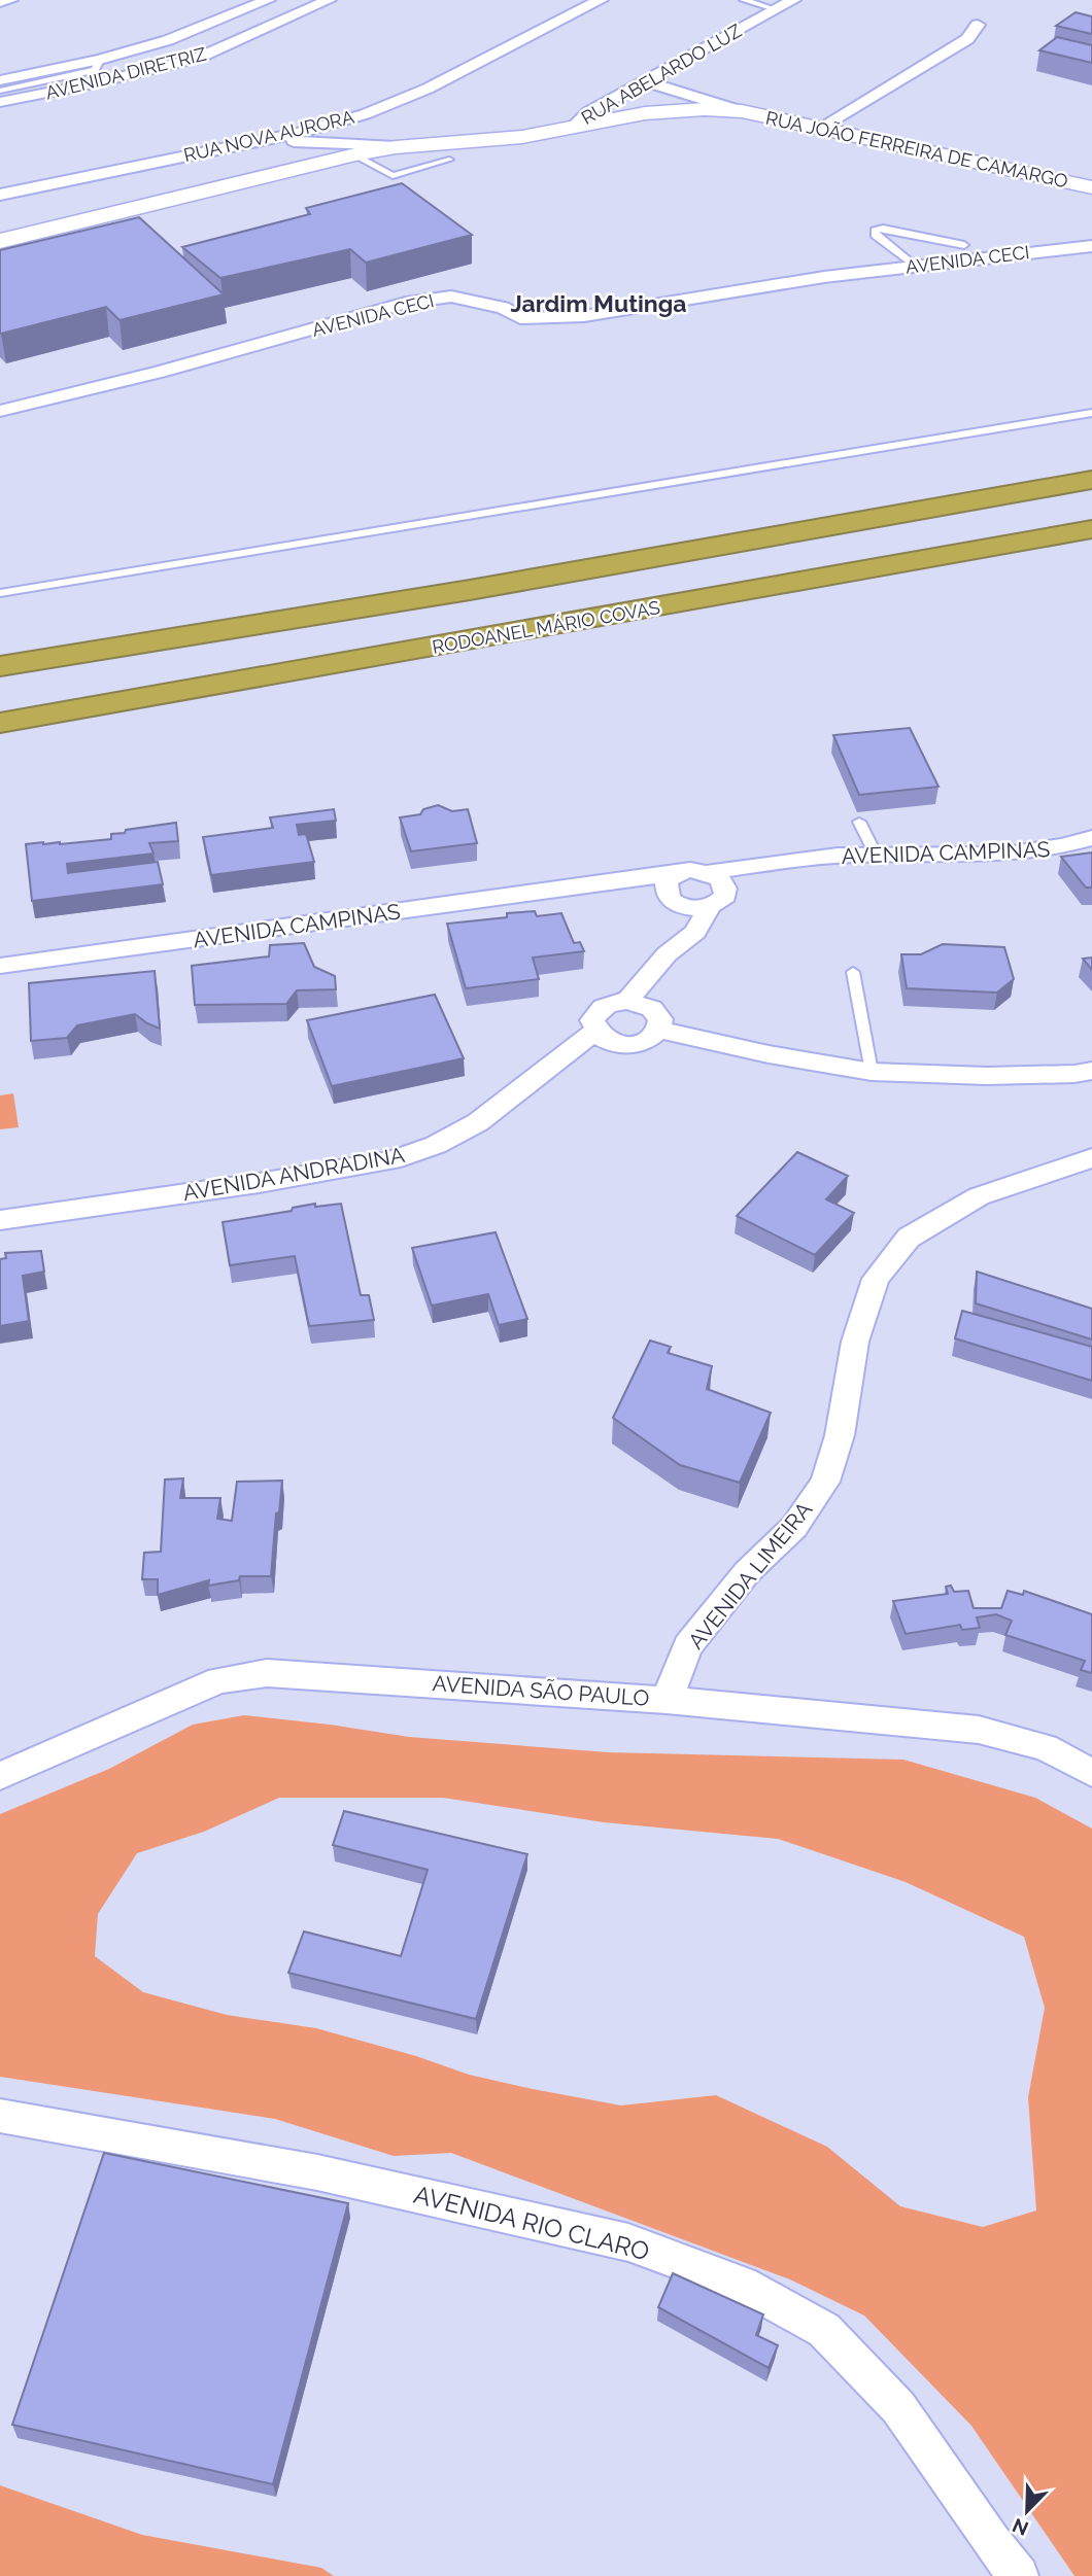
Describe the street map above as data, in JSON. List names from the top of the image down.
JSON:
{
  "streets": {
    "highway": ["RODOANEL MÁRIO COVAS"],
    "main road": ["RUA ABELARDO LUZ", "RUA JOÃO FERREIRA DE CAMARGO"],
    "street": [
      "AVENIDA DIRETRIZ",
      "RUA NOVA AURORA",
      "AVENIDA CECI",
      "AVENIDA CAMPINAS",
      "AVENIDA ANDRADINA",
      "AVENIDA LIMEIRA",
      "AVENIDA SÃO PAULO",
      "AVENIDA RIO CLARO"
    ]
  },
  "crossings": [
    ["RUA ABELARDO LUZ", "RUA NOVA AURORA"],
    ["RUA ABELARDO LUZ", "RUA JOÃO FERREIRA DE CAMARGO"],
    ["AVENIDA LIMEIRA", "AVENIDA SÃO PAULO"]
  ],
  "districts": ["Jardim Mutinga"],
  "north": "bottom left"
}
